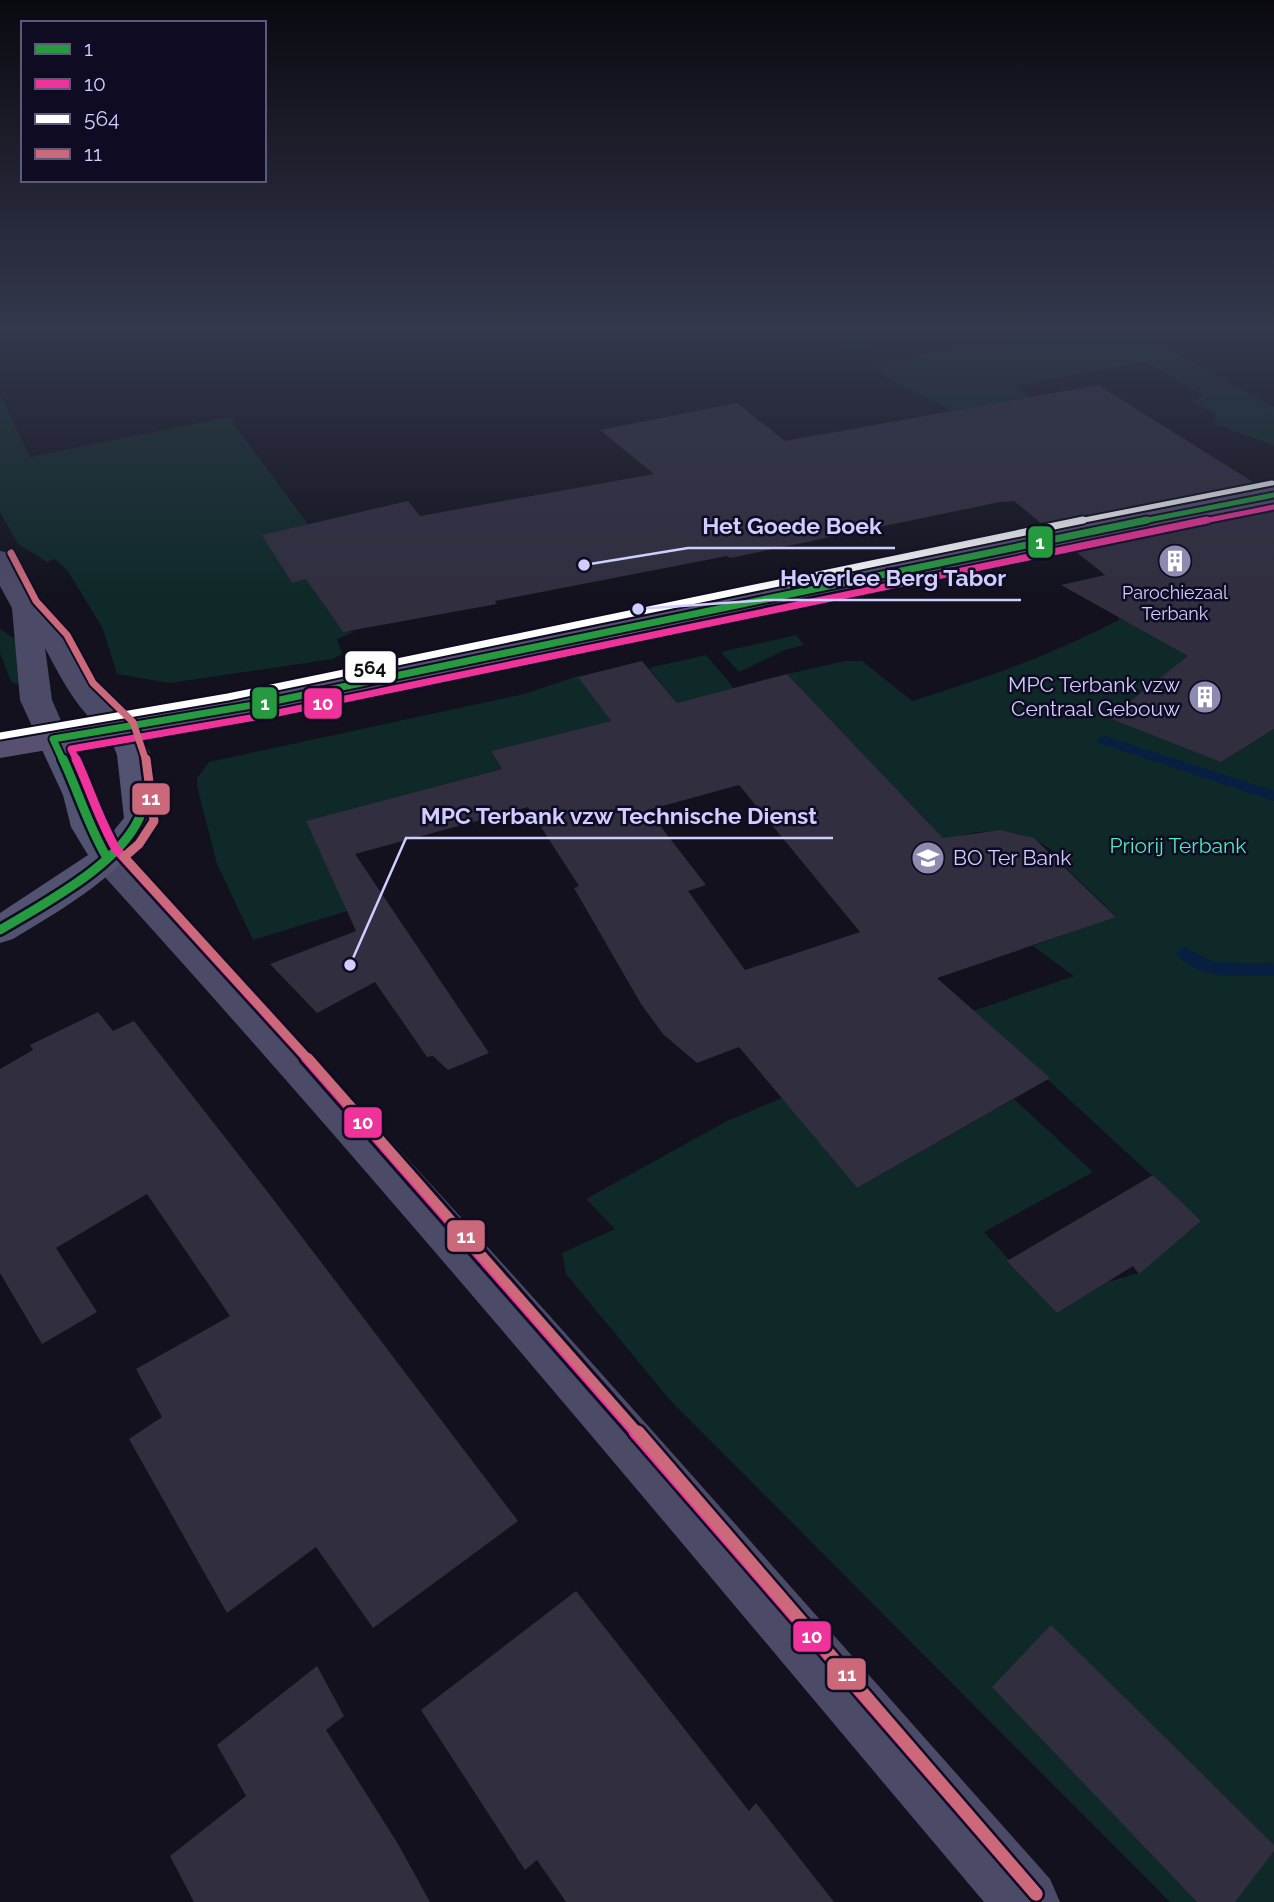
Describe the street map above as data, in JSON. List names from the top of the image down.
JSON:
{
  "parks": ["Priorij Terbank"],
  "places": {
    "building": ["Parochiezaal Terbank", "MPC Terbank vzw Centraal Gebouw"],
    "other": ["Het Goede Boek", "Heverlee Berg Tabor", "MPC Terbank vzw Technische Dienst"],
    "school or university": ["BO Ter Bank"]
  },
  "lines": [
    "transit line 564",
    "transit line 1",
    "transit line 10",
    "transit line 11"
  ],
  "legend": [
    "1",
    "10",
    "564",
    "11"
  ]
}
